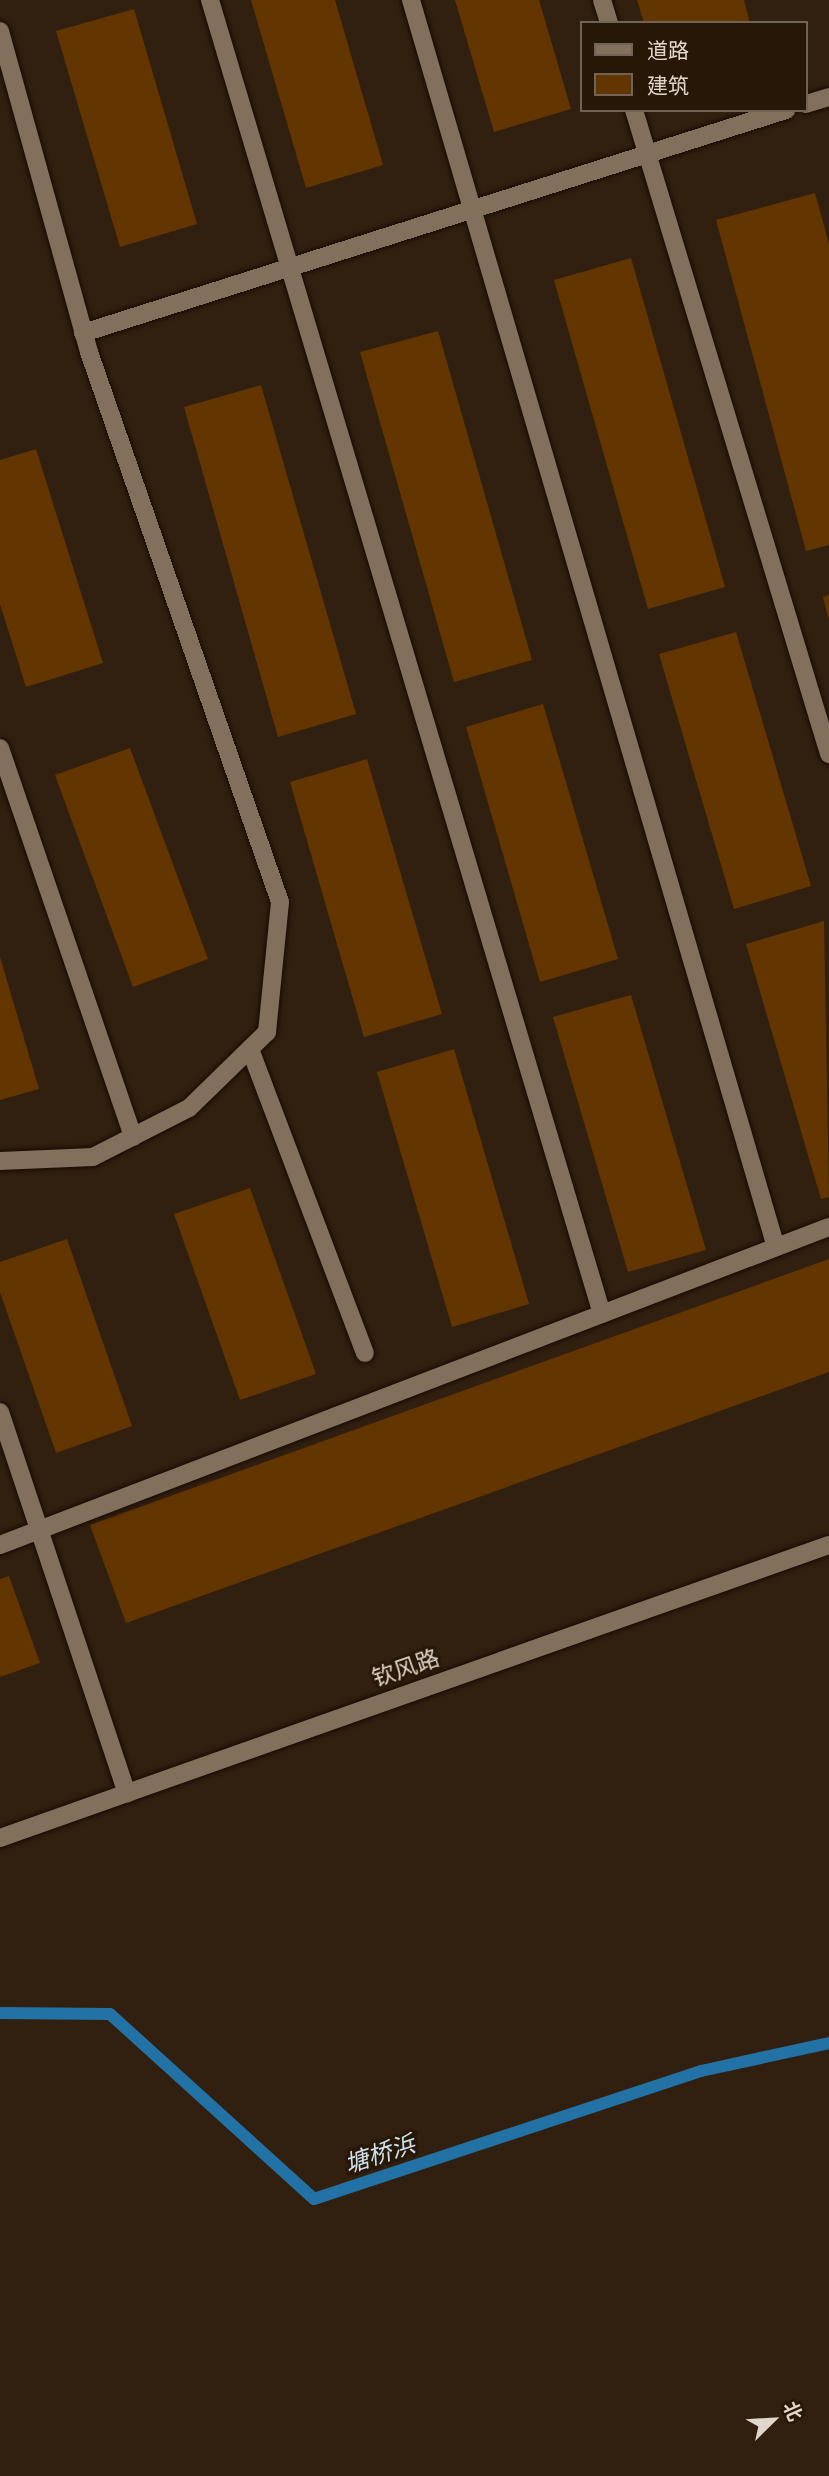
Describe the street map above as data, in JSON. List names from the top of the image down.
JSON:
{
  "streets": {
    "street": ["钦风路"]
  },
  "water": ["塘桥浜"],
  "legend": ["道路", "建筑"],
  "north": "top right"
}
